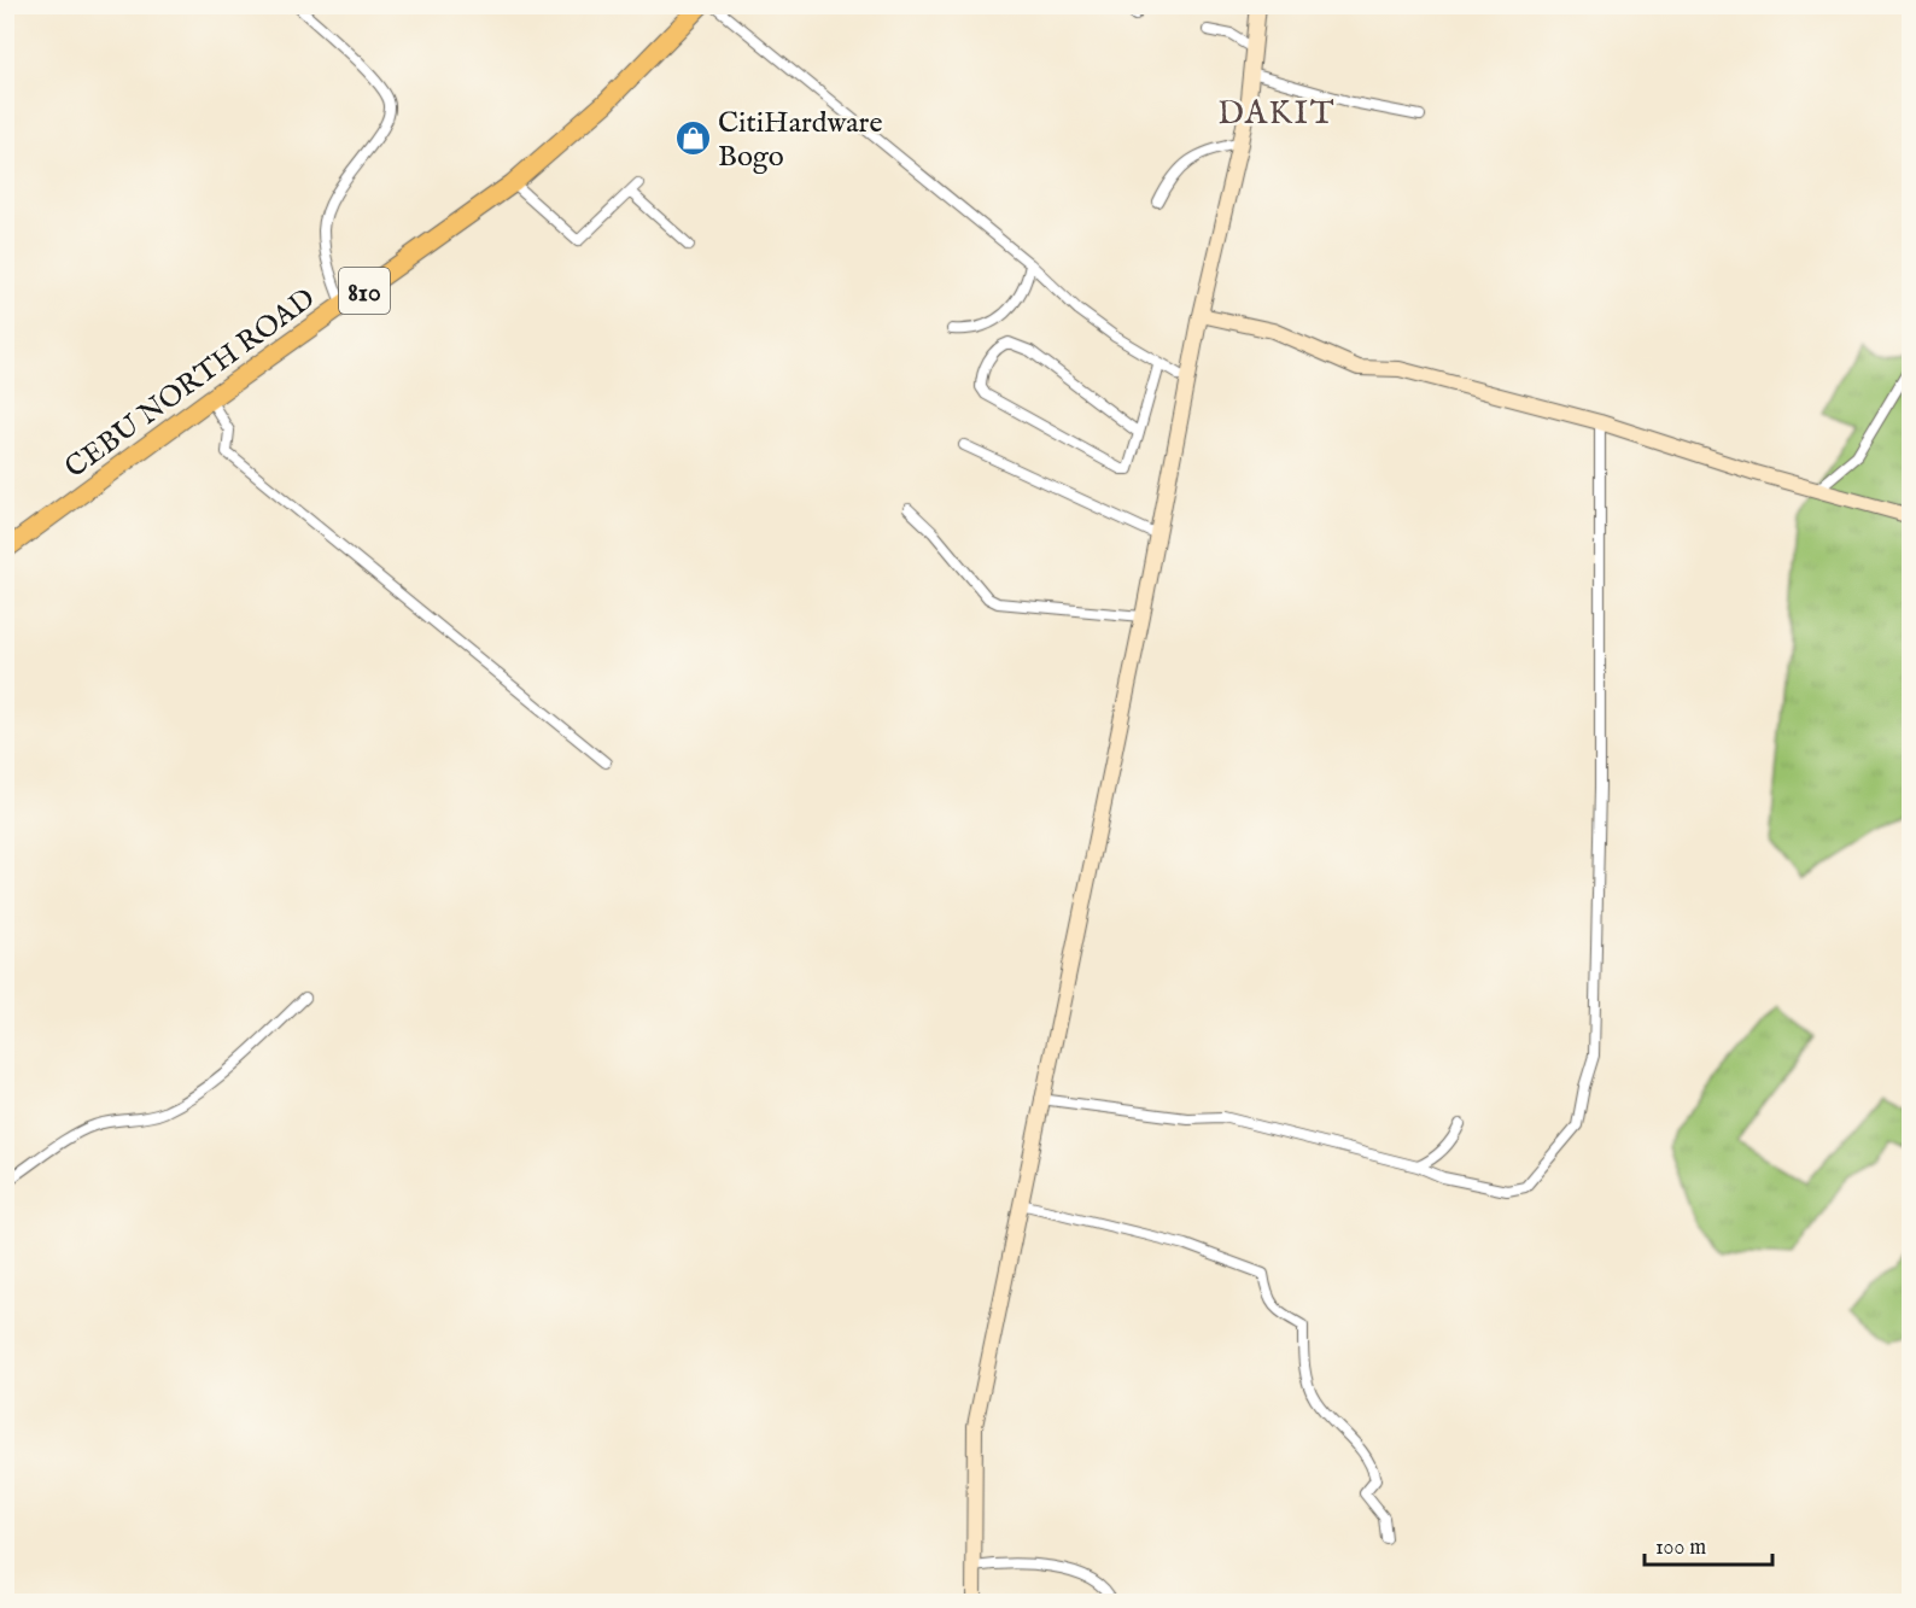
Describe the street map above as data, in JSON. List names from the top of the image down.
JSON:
{
  "streets": {
    "highway": ["810", "CEBU NORTH ROAD"]
  },
  "districts": ["DAKIT"],
  "places": {
    "shop": ["CitiHardware Bogo"]
  },
  "scale_bar": "100 m"
}
